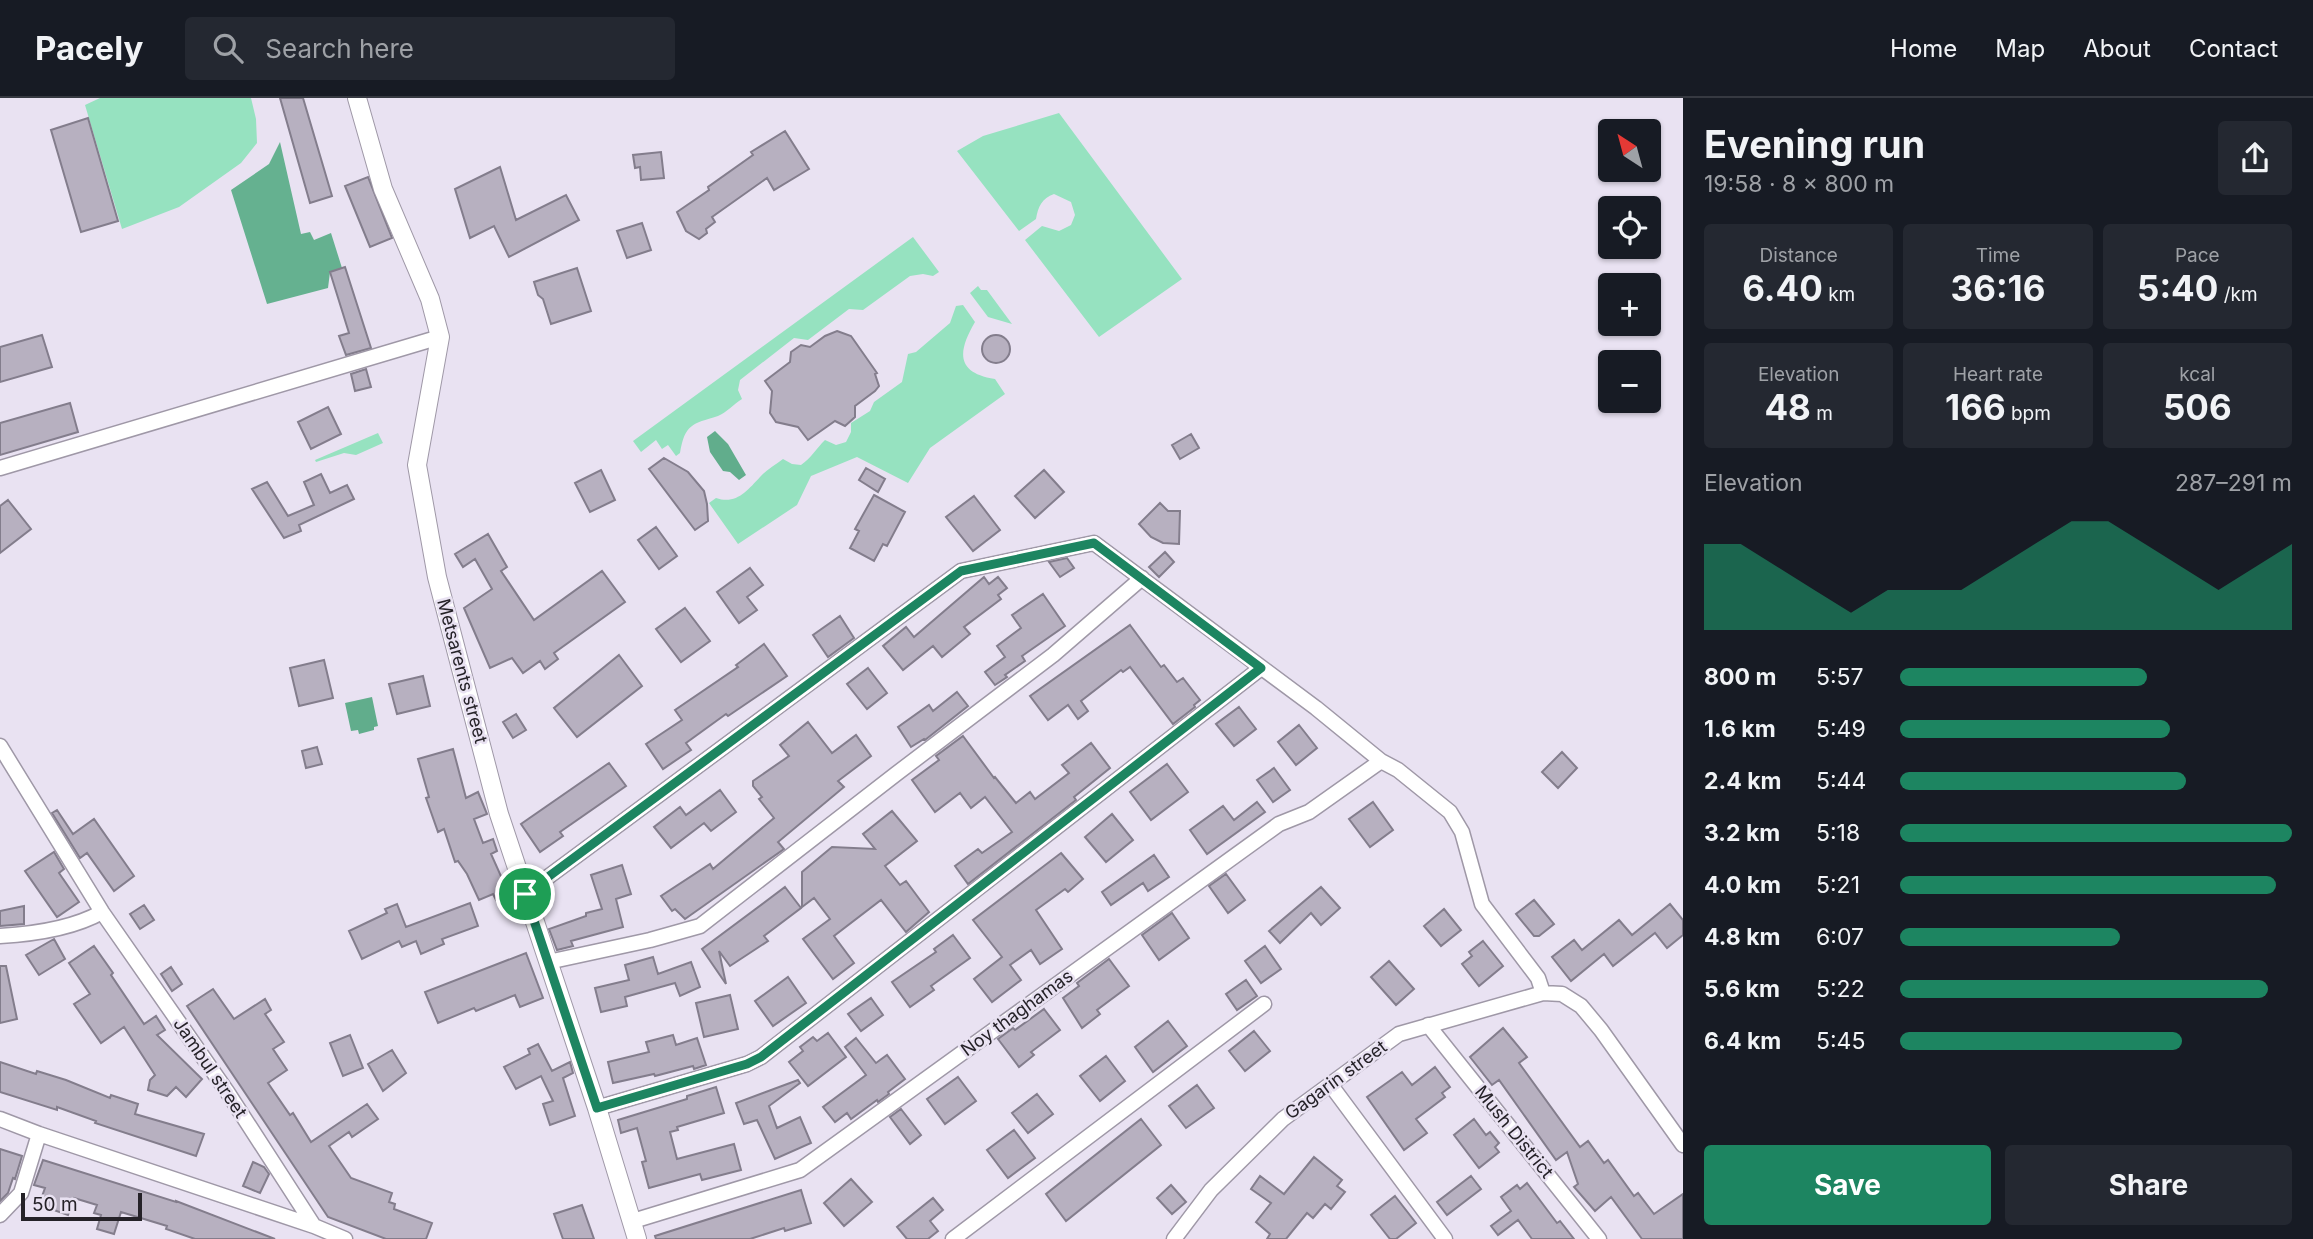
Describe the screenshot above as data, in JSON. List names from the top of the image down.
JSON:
{
  "streets": {
    "street": [
      "Metsarents street",
      "Noy thaghamas",
      "Jambul street",
      "Gagarin street",
      "Mush District"
    ]
  },
  "crossings": [
    ["Metsarents street", "Noy thaghamas"],
    ["Gagarin street", "Mush District"]
  ],
  "scale_bar": "50 m",
  "north": "top left",
  "page": {
    "header": "Pacely",
    "search": "Search here",
    "nav": [
      "Home",
      "Map",
      "About",
      "Contact"
    ],
    "heading": ["Evening run", "19:58 · 8 × 800 m"],
    "map_buttons": ["+", "−"],
    "stats": [
      ["Distance", "6.40 km"],
      ["Time", "36:16"],
      ["Pace", "5:40 /km"],
      ["Elevation", "48 m"],
      ["Heart rate", "166 bpm"],
      ["kcal", "506"]
    ],
    "chart": ["Elevation", "287–291 m"],
    "list": [
      {
        "name": "800 m",
        "note": "5:57"
      },
      {
        "name": "1.6 km",
        "note": "5:49"
      },
      {
        "name": "2.4 km",
        "note": "5:44"
      },
      {
        "name": "3.2 km",
        "note": "5:18"
      },
      {
        "name": "4.0 km",
        "note": "5:21"
      },
      {
        "name": "4.8 km",
        "note": "6:07"
      },
      {
        "name": "5.6 km",
        "note": "5:22"
      },
      {
        "name": "6.4 km",
        "note": "5:45"
      }
    ],
    "buttons": ["Save", "Share"],
    "scale": "50 m"
  }
}
